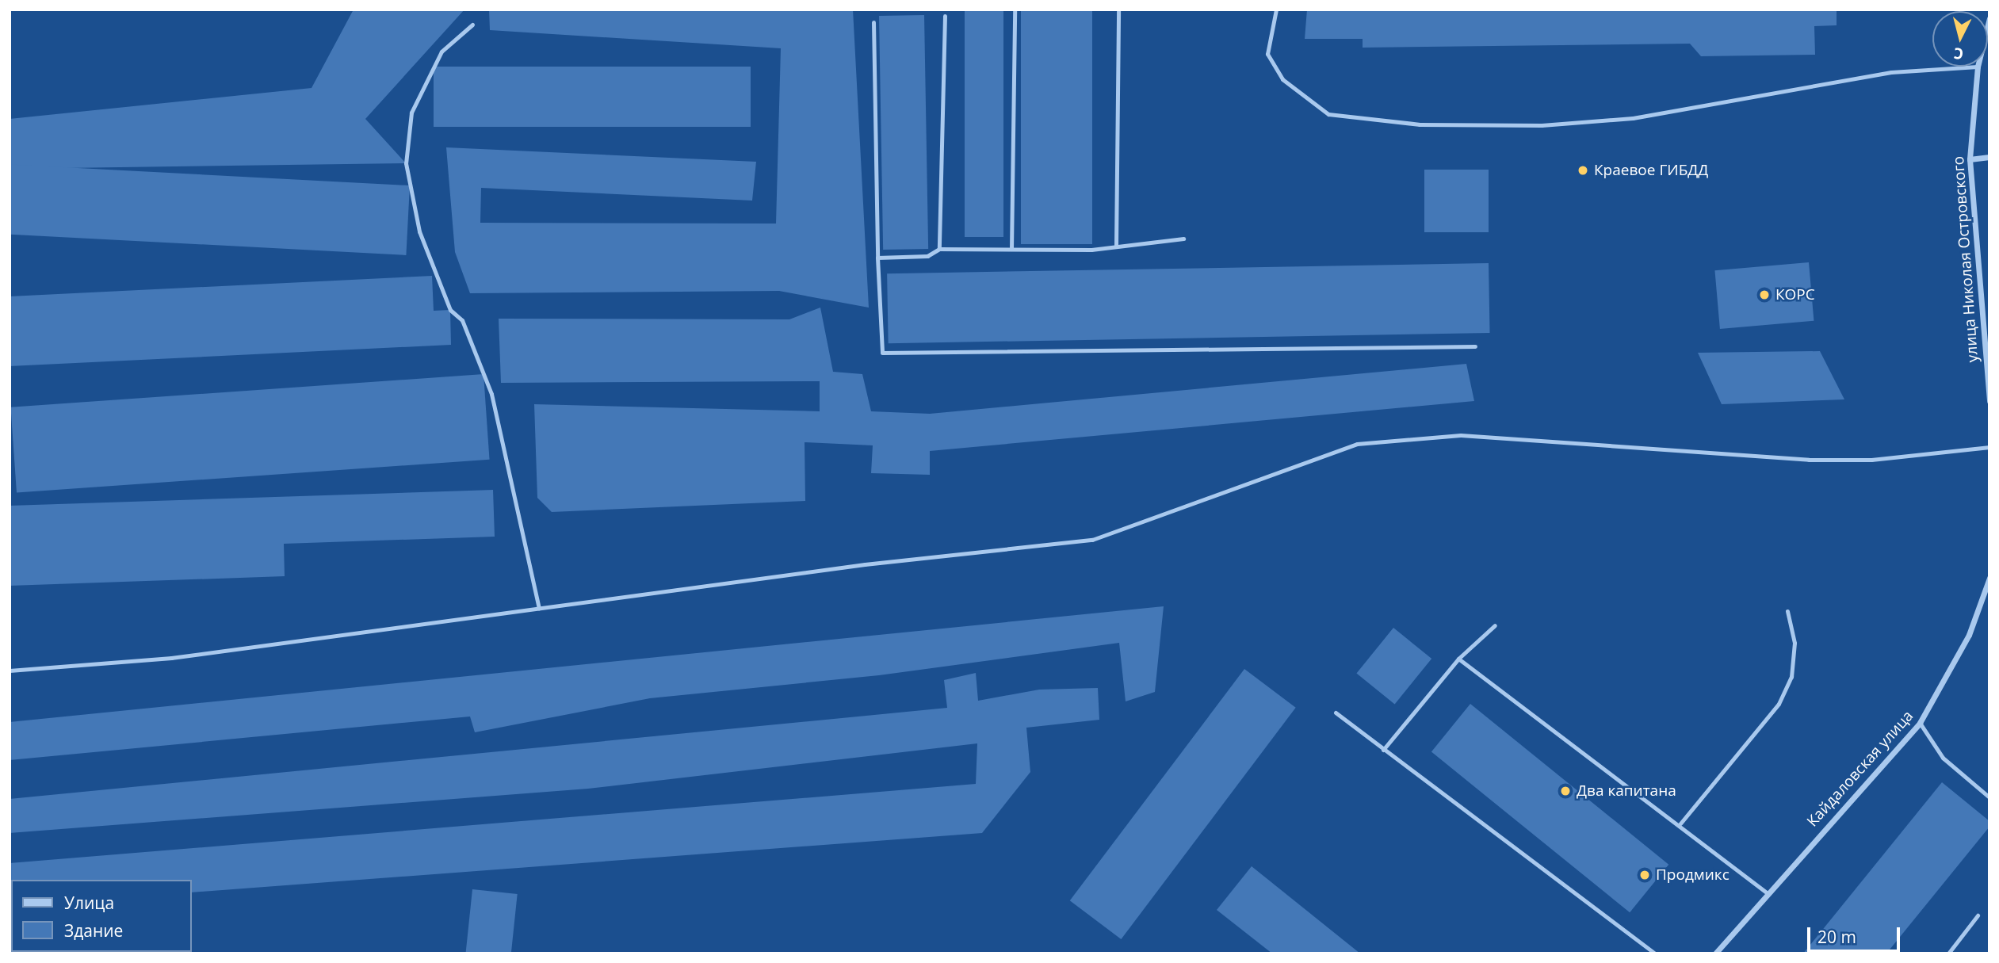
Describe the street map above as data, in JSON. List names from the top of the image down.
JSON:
{
  "streets": {
    "street": ["улица Николая Островского", "Кайдаловская улица"]
  },
  "places": [
    "Краевое ГИБДД",
    "КОРС",
    "Два капитана",
    "Продмикс"
  ],
  "legend": ["Улица", "Здание"],
  "scale_bar": "20 m",
  "north": "bottom"
}
